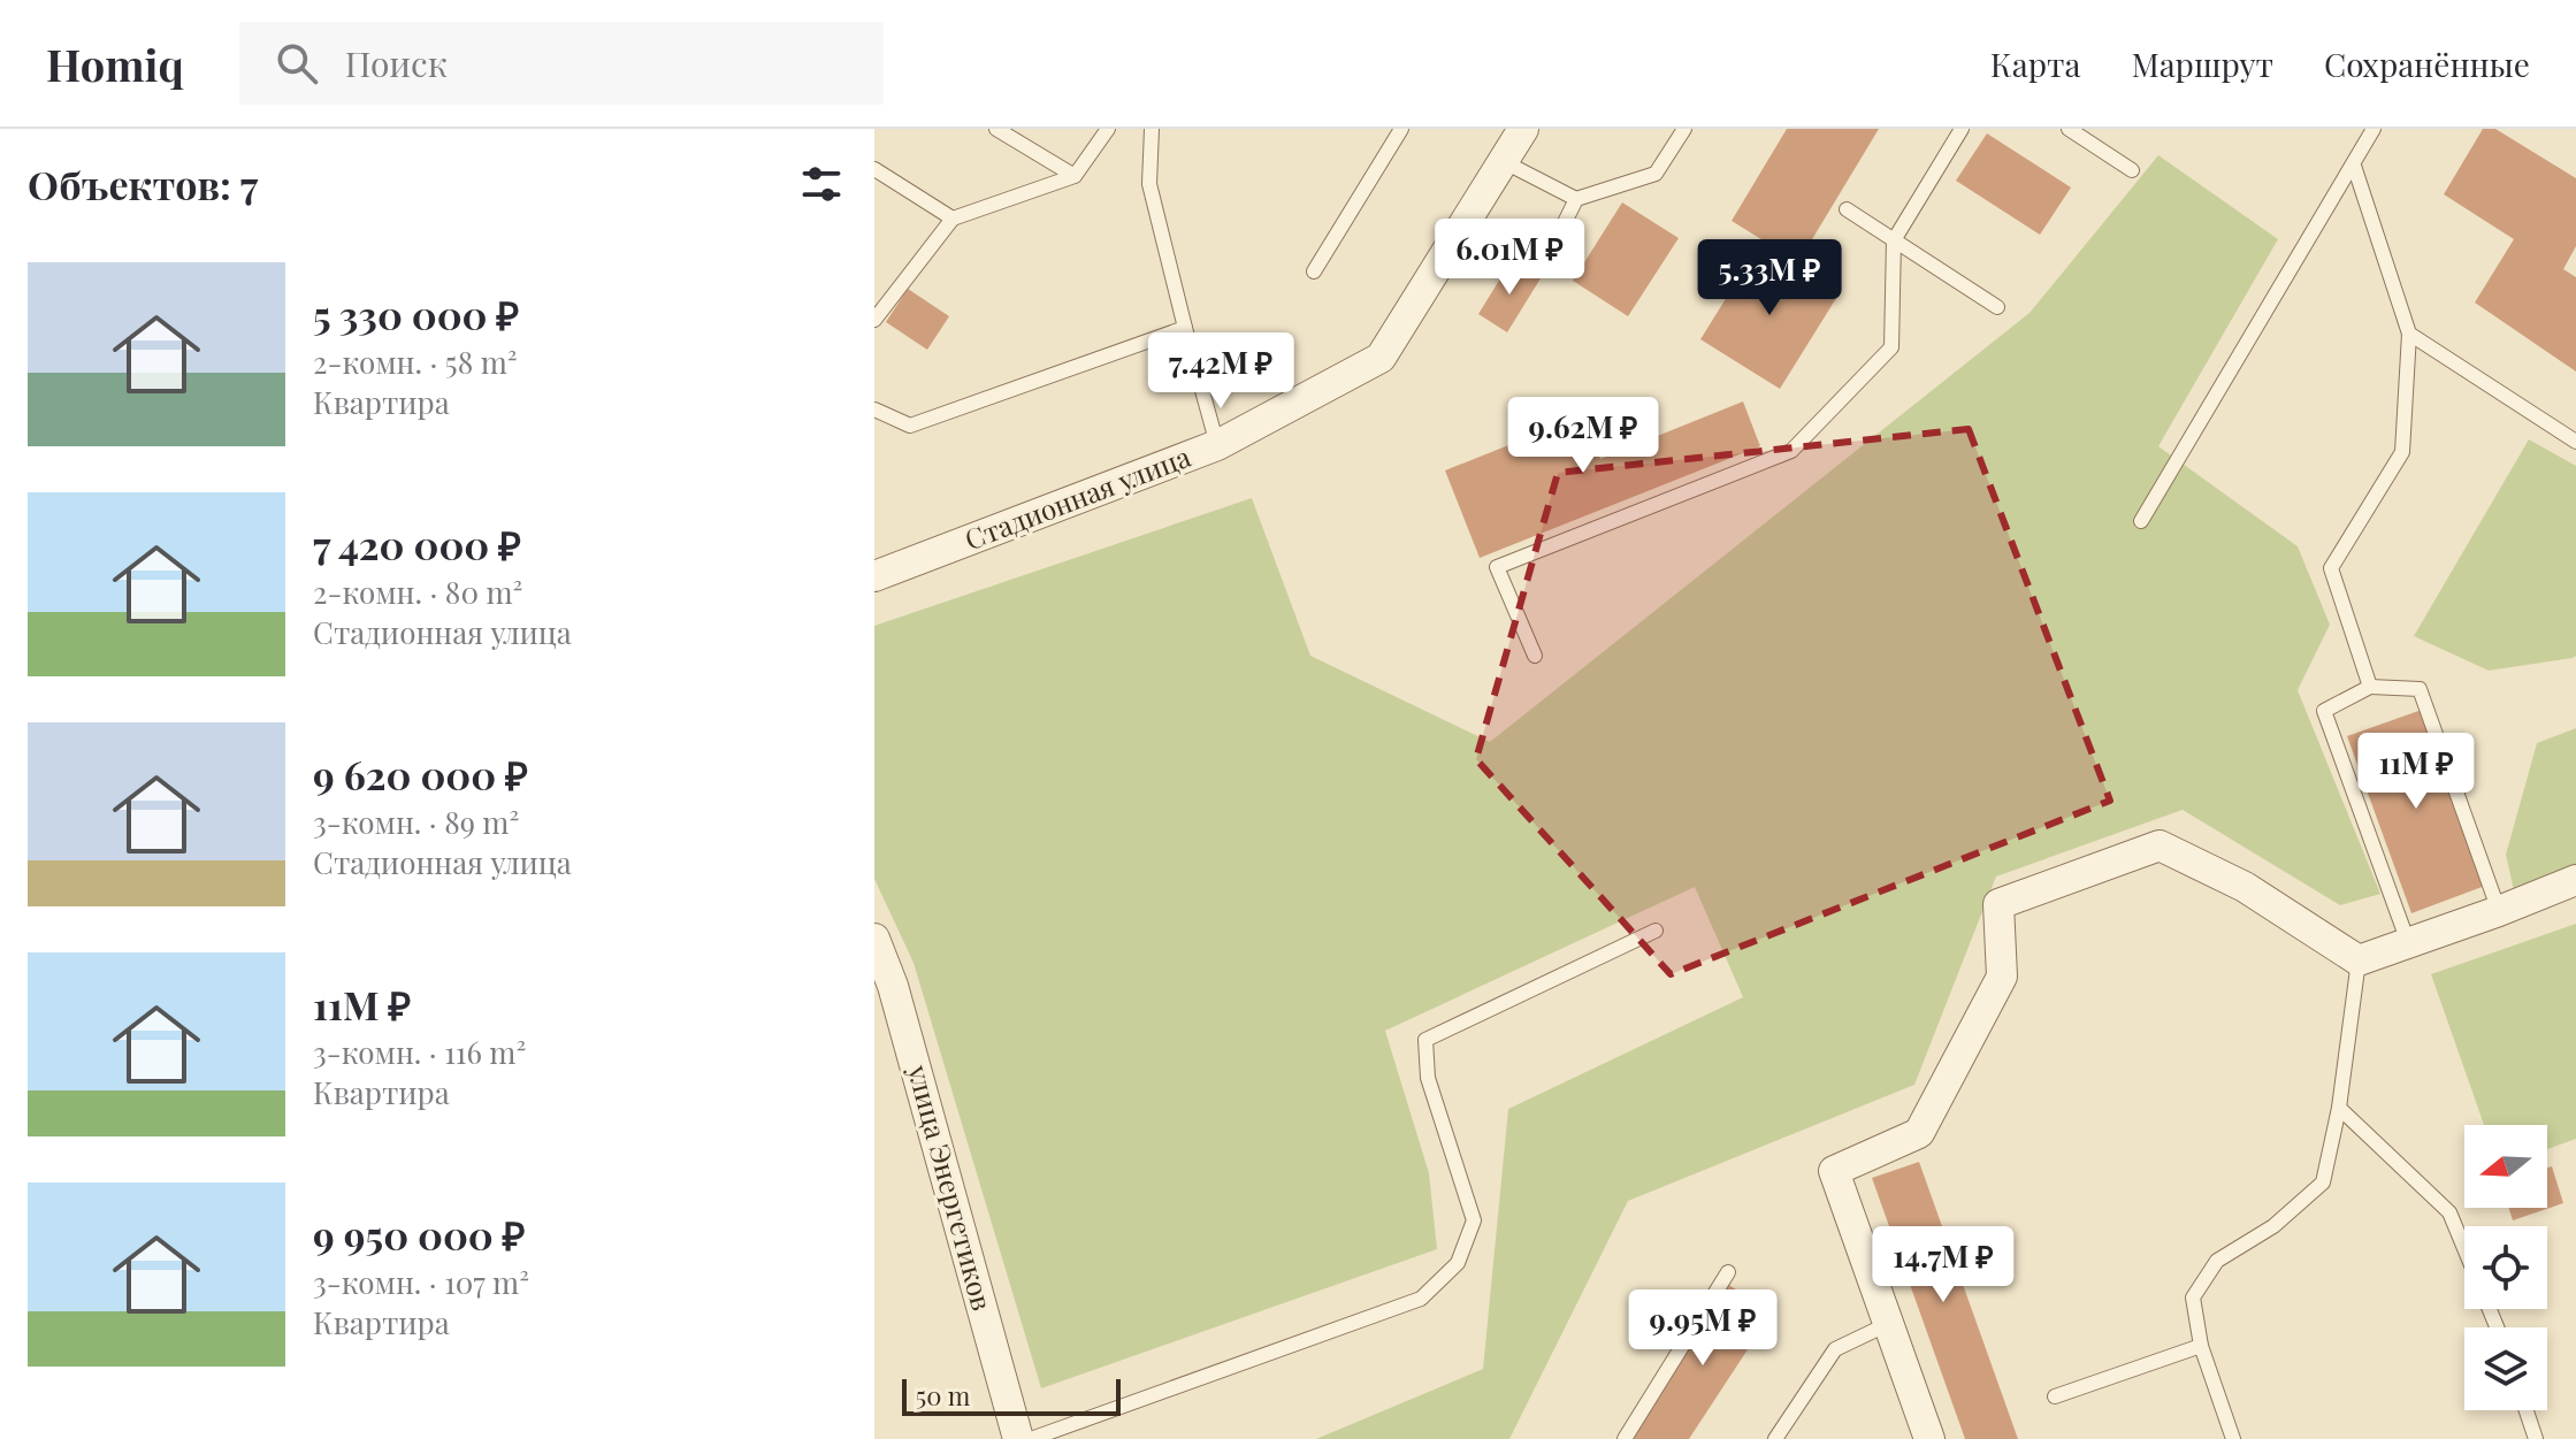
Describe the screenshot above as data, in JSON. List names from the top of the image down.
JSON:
{
  "streets": {
    "street": ["Стадионная улица", "улица Энергетиков"]
  },
  "scale_bar": "50 m",
  "north": "left",
  "page": {
    "header": "Homiq",
    "search": "Поиск",
    "nav": ["Карта", "Маршрут", "Сохранённые"],
    "heading": "Объектов: 7",
    "price": [
      "6.01M ₽",
      "5.33M ₽",
      "7.42M ₽",
      "9.62M ₽",
      "11M ₽",
      "14.7M ₽",
      "9.95M ₽"
    ],
    "list": [
      {
        "name": "5 330 000 ₽",
        "note": "2-комн. · 58 m² · Квартира"
      },
      {
        "name": "7 420 000 ₽",
        "note": "2-комн. · 80 m² · Стадионная улица"
      },
      {
        "name": "9 620 000 ₽",
        "note": "3-комн. · 89 m² · Стадионная улица"
      },
      {
        "name": "11M ₽",
        "note": "3-комн. · 116 m² · Квартира"
      },
      {
        "name": "9 950 000 ₽",
        "note": "3-комн. · 107 m² · Квартира"
      }
    ],
    "scale": "50 m"
  }
}
